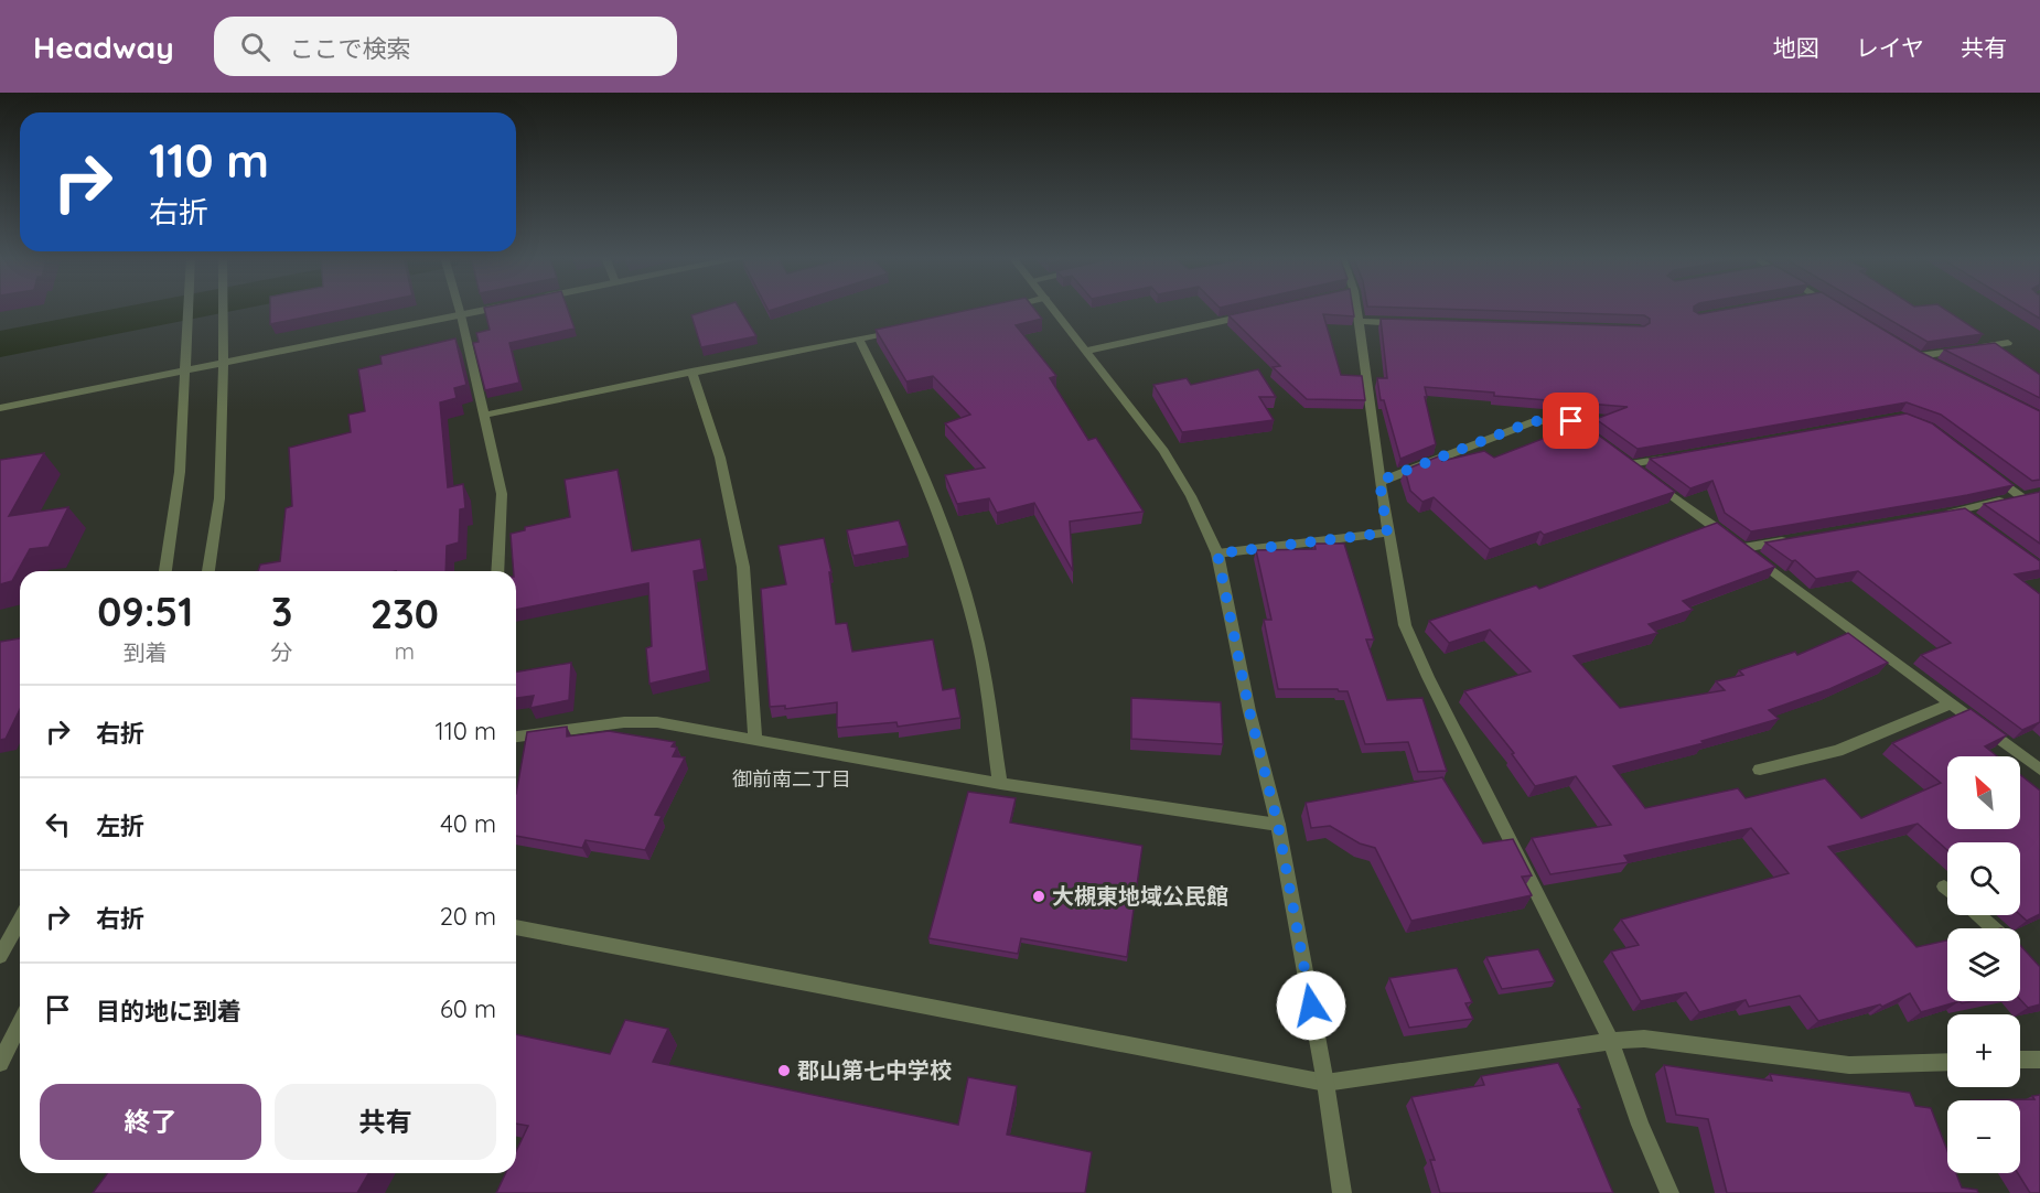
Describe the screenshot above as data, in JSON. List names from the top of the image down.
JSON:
{
  "districts": ["御前南二丁目"],
  "places": ["大槻東地域公民館", "郡山第七中学校"],
  "north": "top left",
  "page": {
    "header": "Headway",
    "search": "ここで検索",
    "nav": ["地図", "レイヤ", "共有"],
    "turn": ["110 m", "右折"],
    "eta": [
      "09:51",
      "到着",
      "3",
      "分",
      "230",
      "m"
    ],
    "list": [
      {
        "name": "右折",
        "value": "110 m"
      },
      {
        "name": "左折",
        "value": "40 m"
      },
      {
        "name": "右折",
        "value": "20 m"
      },
      {
        "name": "目的地に到着",
        "value": "60 m"
      }
    ],
    "map_buttons": ["+", "−"],
    "buttons": ["終了", "共有"]
  }
}
